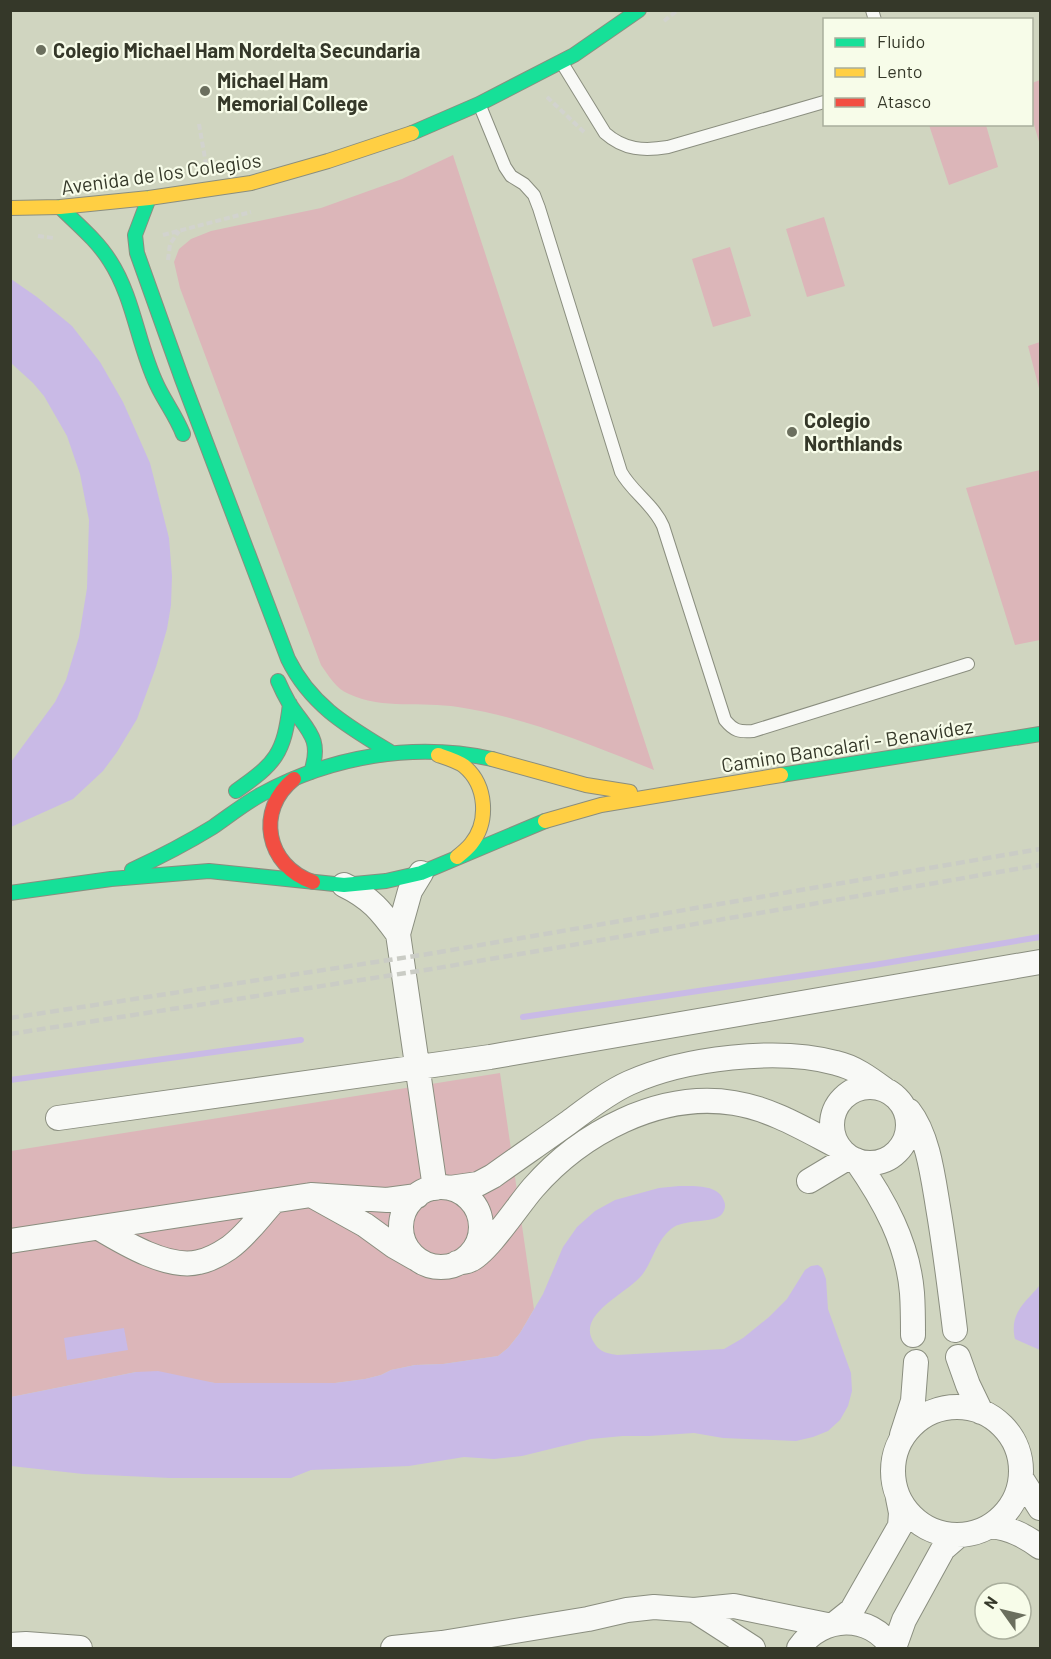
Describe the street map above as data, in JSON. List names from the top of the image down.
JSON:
{
  "streets": {
    "main road": ["Avenida de los Colegios", "Camino Bancalari - Benavídez"]
  },
  "places": ["Colegio Michael Ham Nordelta Secundaria", "Michael Ham Memorial College", "Colegio Northlands"],
  "legend": ["Fluido", "Lento", "Atasco"],
  "north": "top left"
}
